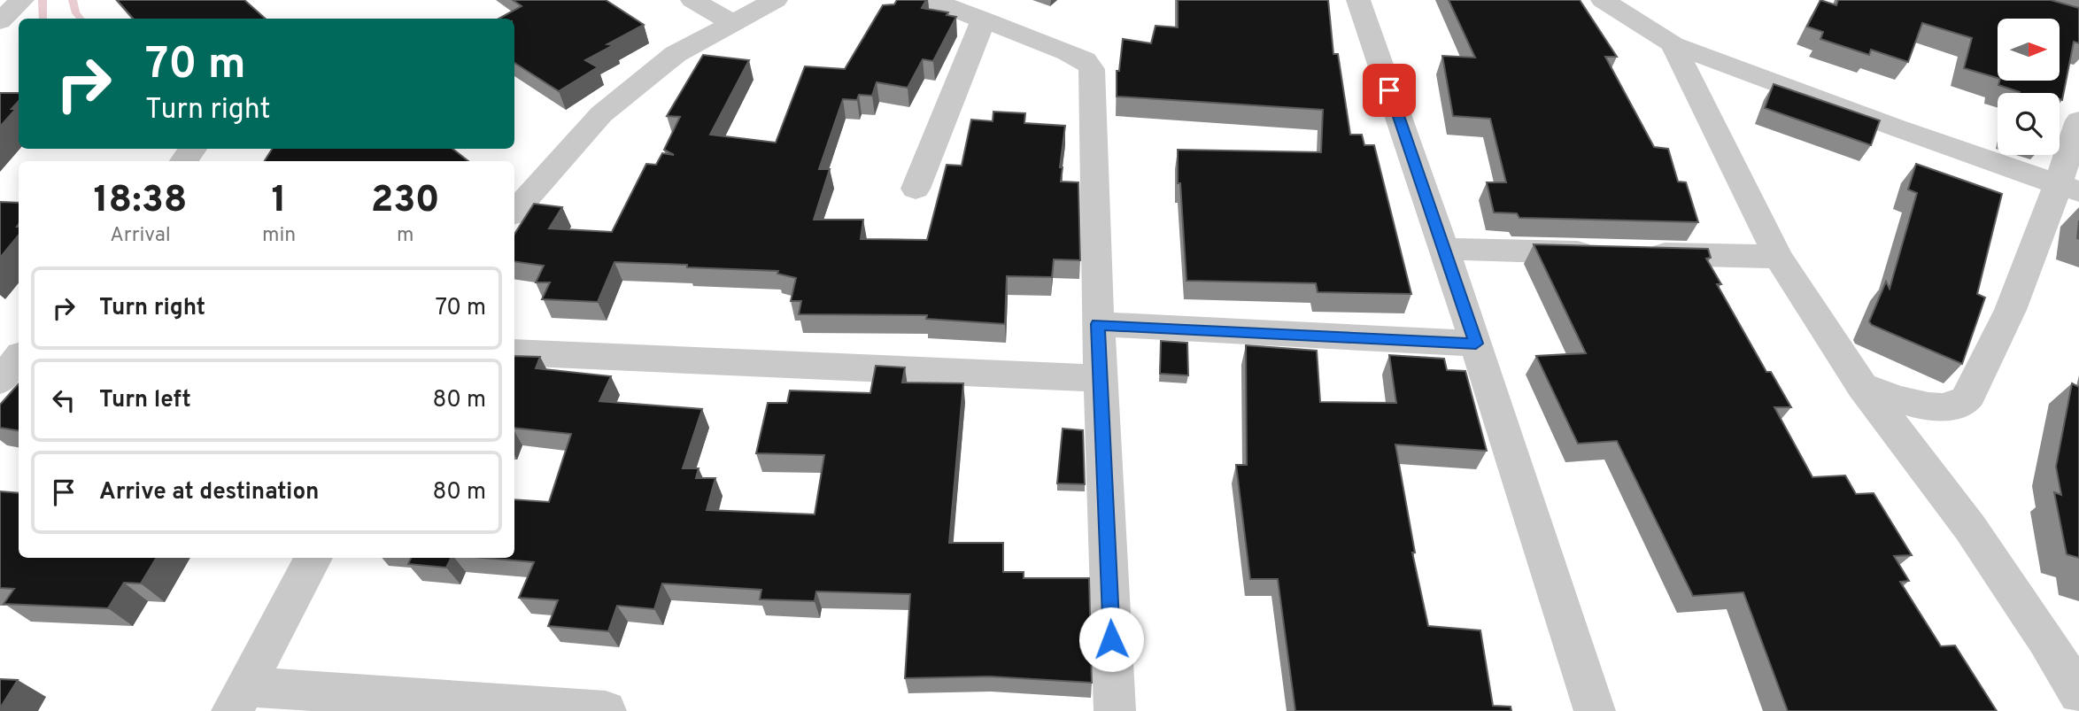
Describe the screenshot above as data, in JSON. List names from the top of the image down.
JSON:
{
  "north": "right",
  "page": {
    "turn": ["70 m", "Turn right"],
    "eta": [
      "18:38",
      "Arrival",
      "1",
      "min",
      "230",
      "m"
    ],
    "list": [
      {
        "name": "Turn right",
        "value": "70 m"
      },
      {
        "name": "Turn left",
        "value": "80 m"
      },
      {
        "name": "Arrive at destination",
        "value": "80 m"
      }
    ]
  }
}
